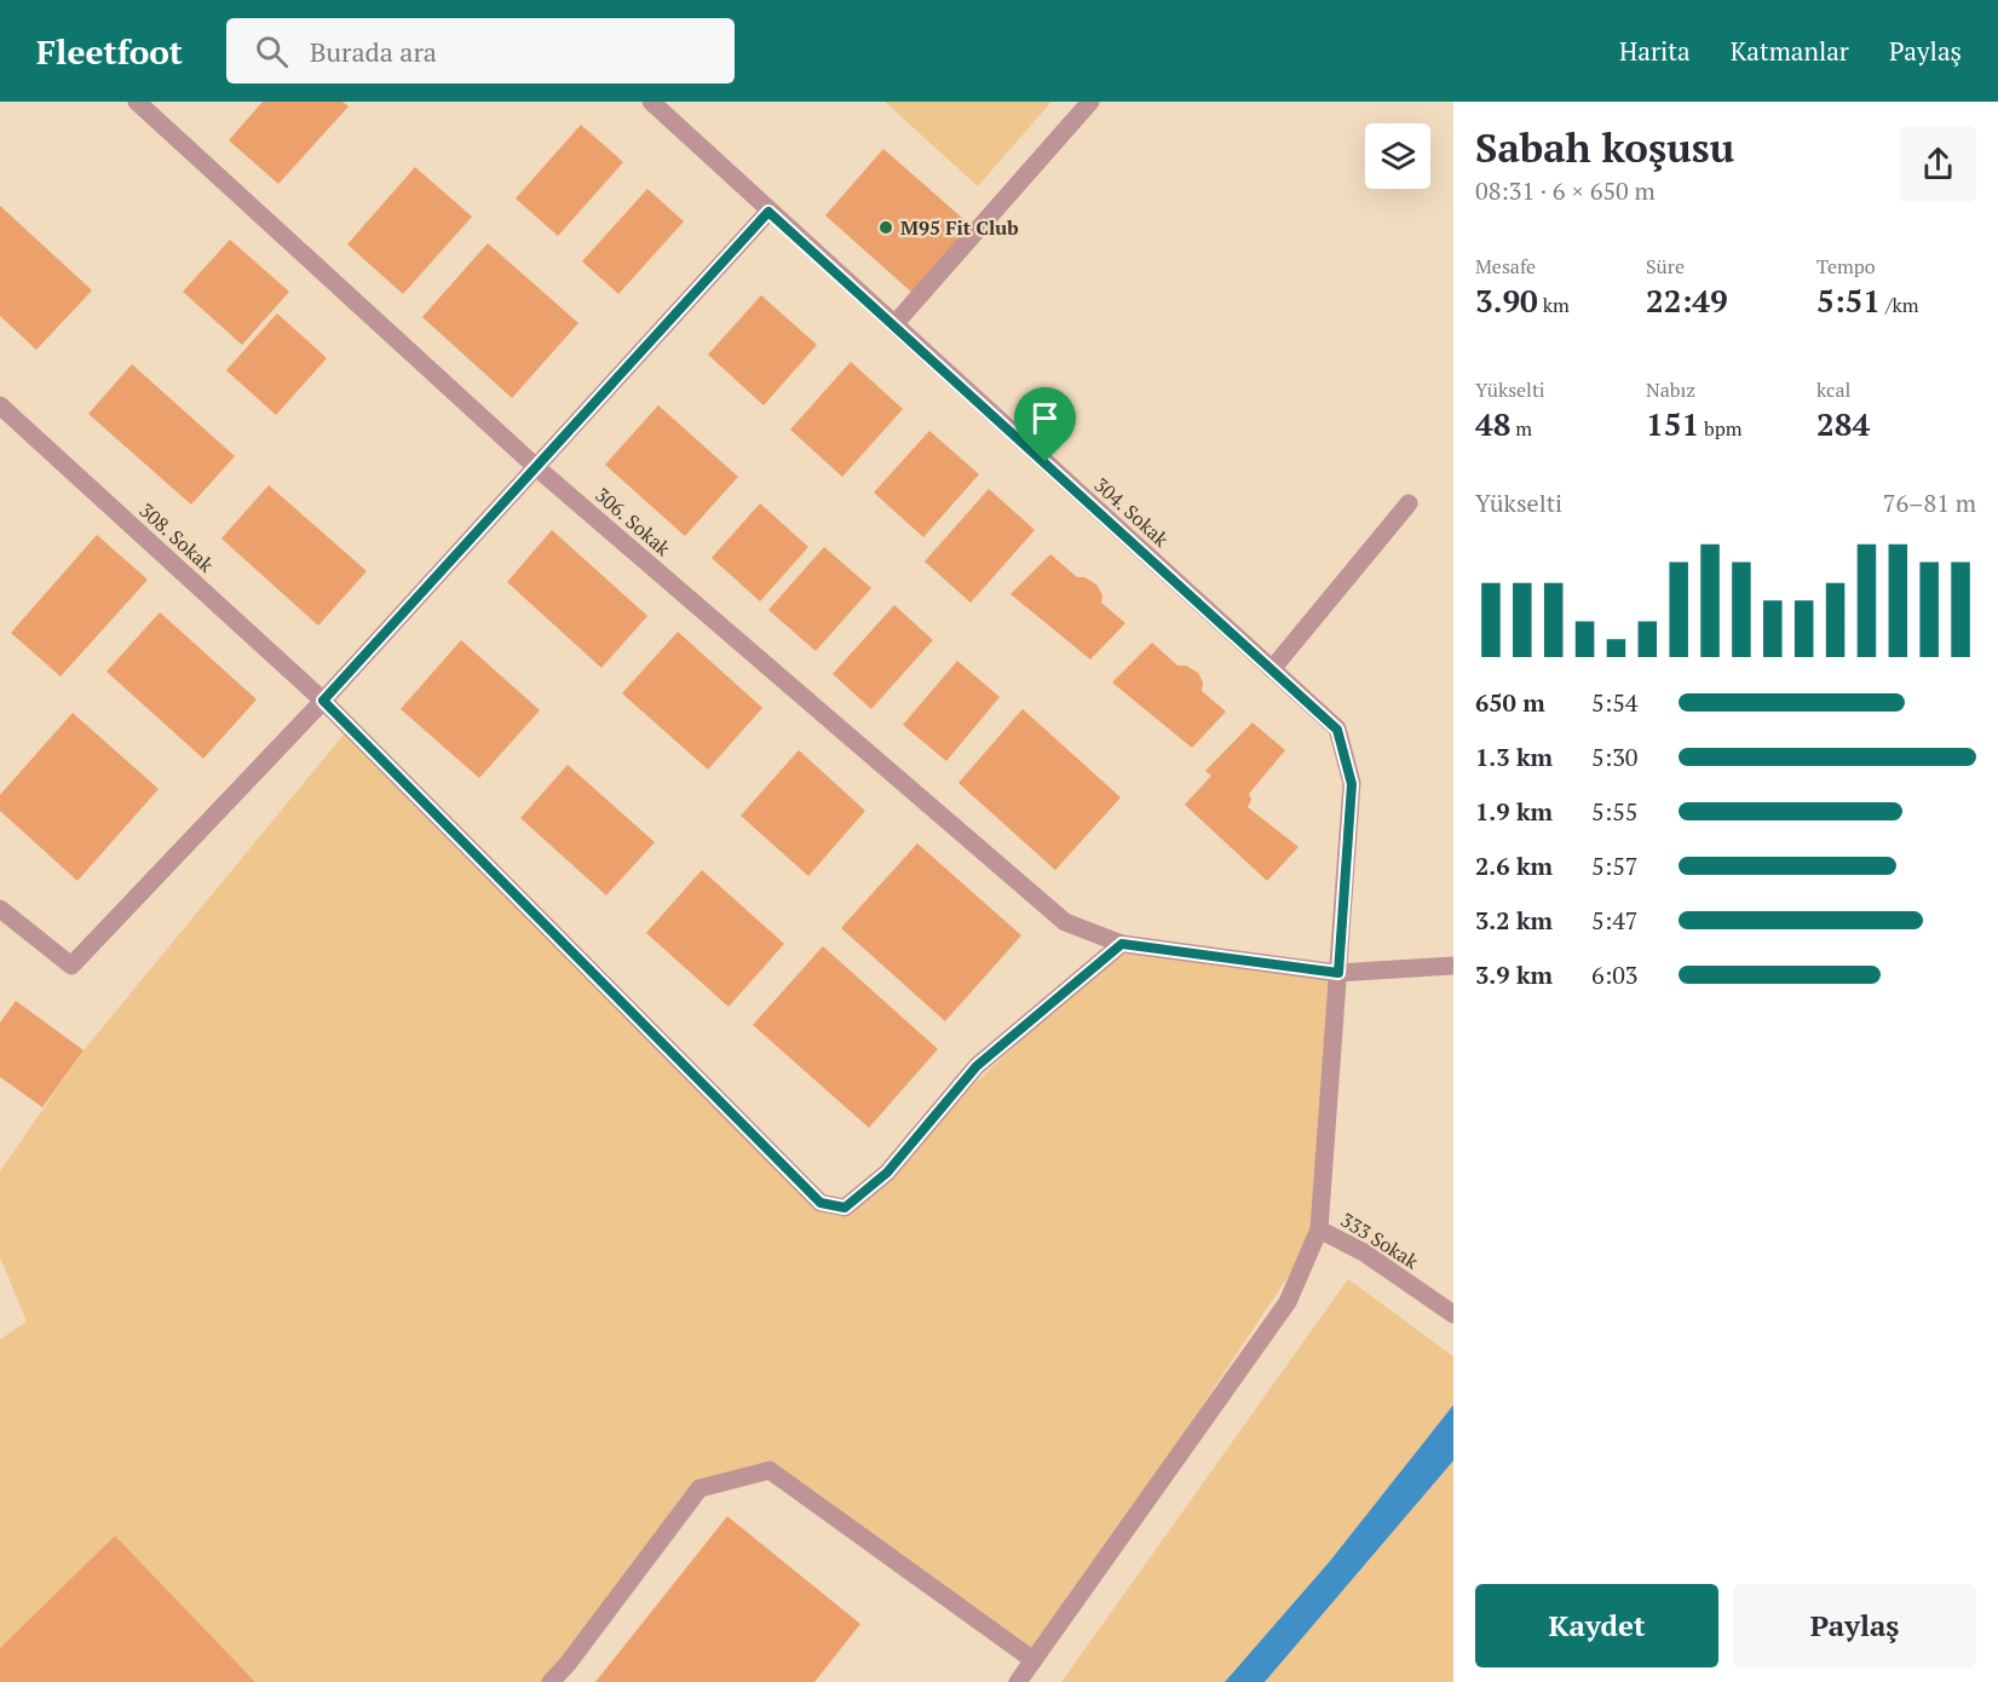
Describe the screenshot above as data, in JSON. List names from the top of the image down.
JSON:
{
  "streets": {
    "street": [
      "304. Sokak",
      "306. Sokak",
      "308. Sokak",
      "333 Sokak"
    ]
  },
  "crossings": [
    ["304. Sokak", "306. Sokak"],
    ["304. Sokak", "333 Sokak"],
    ["306. Sokak", "308. Sokak"]
  ],
  "places": ["M95 Fit Club"],
  "page": {
    "header": "Fleetfoot",
    "search": "Burada ara",
    "nav": ["Harita", "Katmanlar", "Paylaş"],
    "heading": ["Sabah koşusu", "08:31 · 6 × 650 m"],
    "stats": [
      ["Mesafe", "3.90 km"],
      ["Süre", "22:49"],
      ["Tempo", "5:51 /km"],
      ["Yükselti", "48 m"],
      ["Nabız", "151 bpm"],
      ["kcal", "284"]
    ],
    "chart": ["Yükselti", "76–81 m"],
    "list": [
      {
        "name": "650 m",
        "note": "5:54"
      },
      {
        "name": "1.3 km",
        "note": "5:30"
      },
      {
        "name": "1.9 km",
        "note": "5:55"
      },
      {
        "name": "2.6 km",
        "note": "5:57"
      },
      {
        "name": "3.2 km",
        "note": "5:47"
      },
      {
        "name": "3.9 km",
        "note": "6:03"
      }
    ],
    "buttons": ["Kaydet", "Paylaş"]
  }
}
